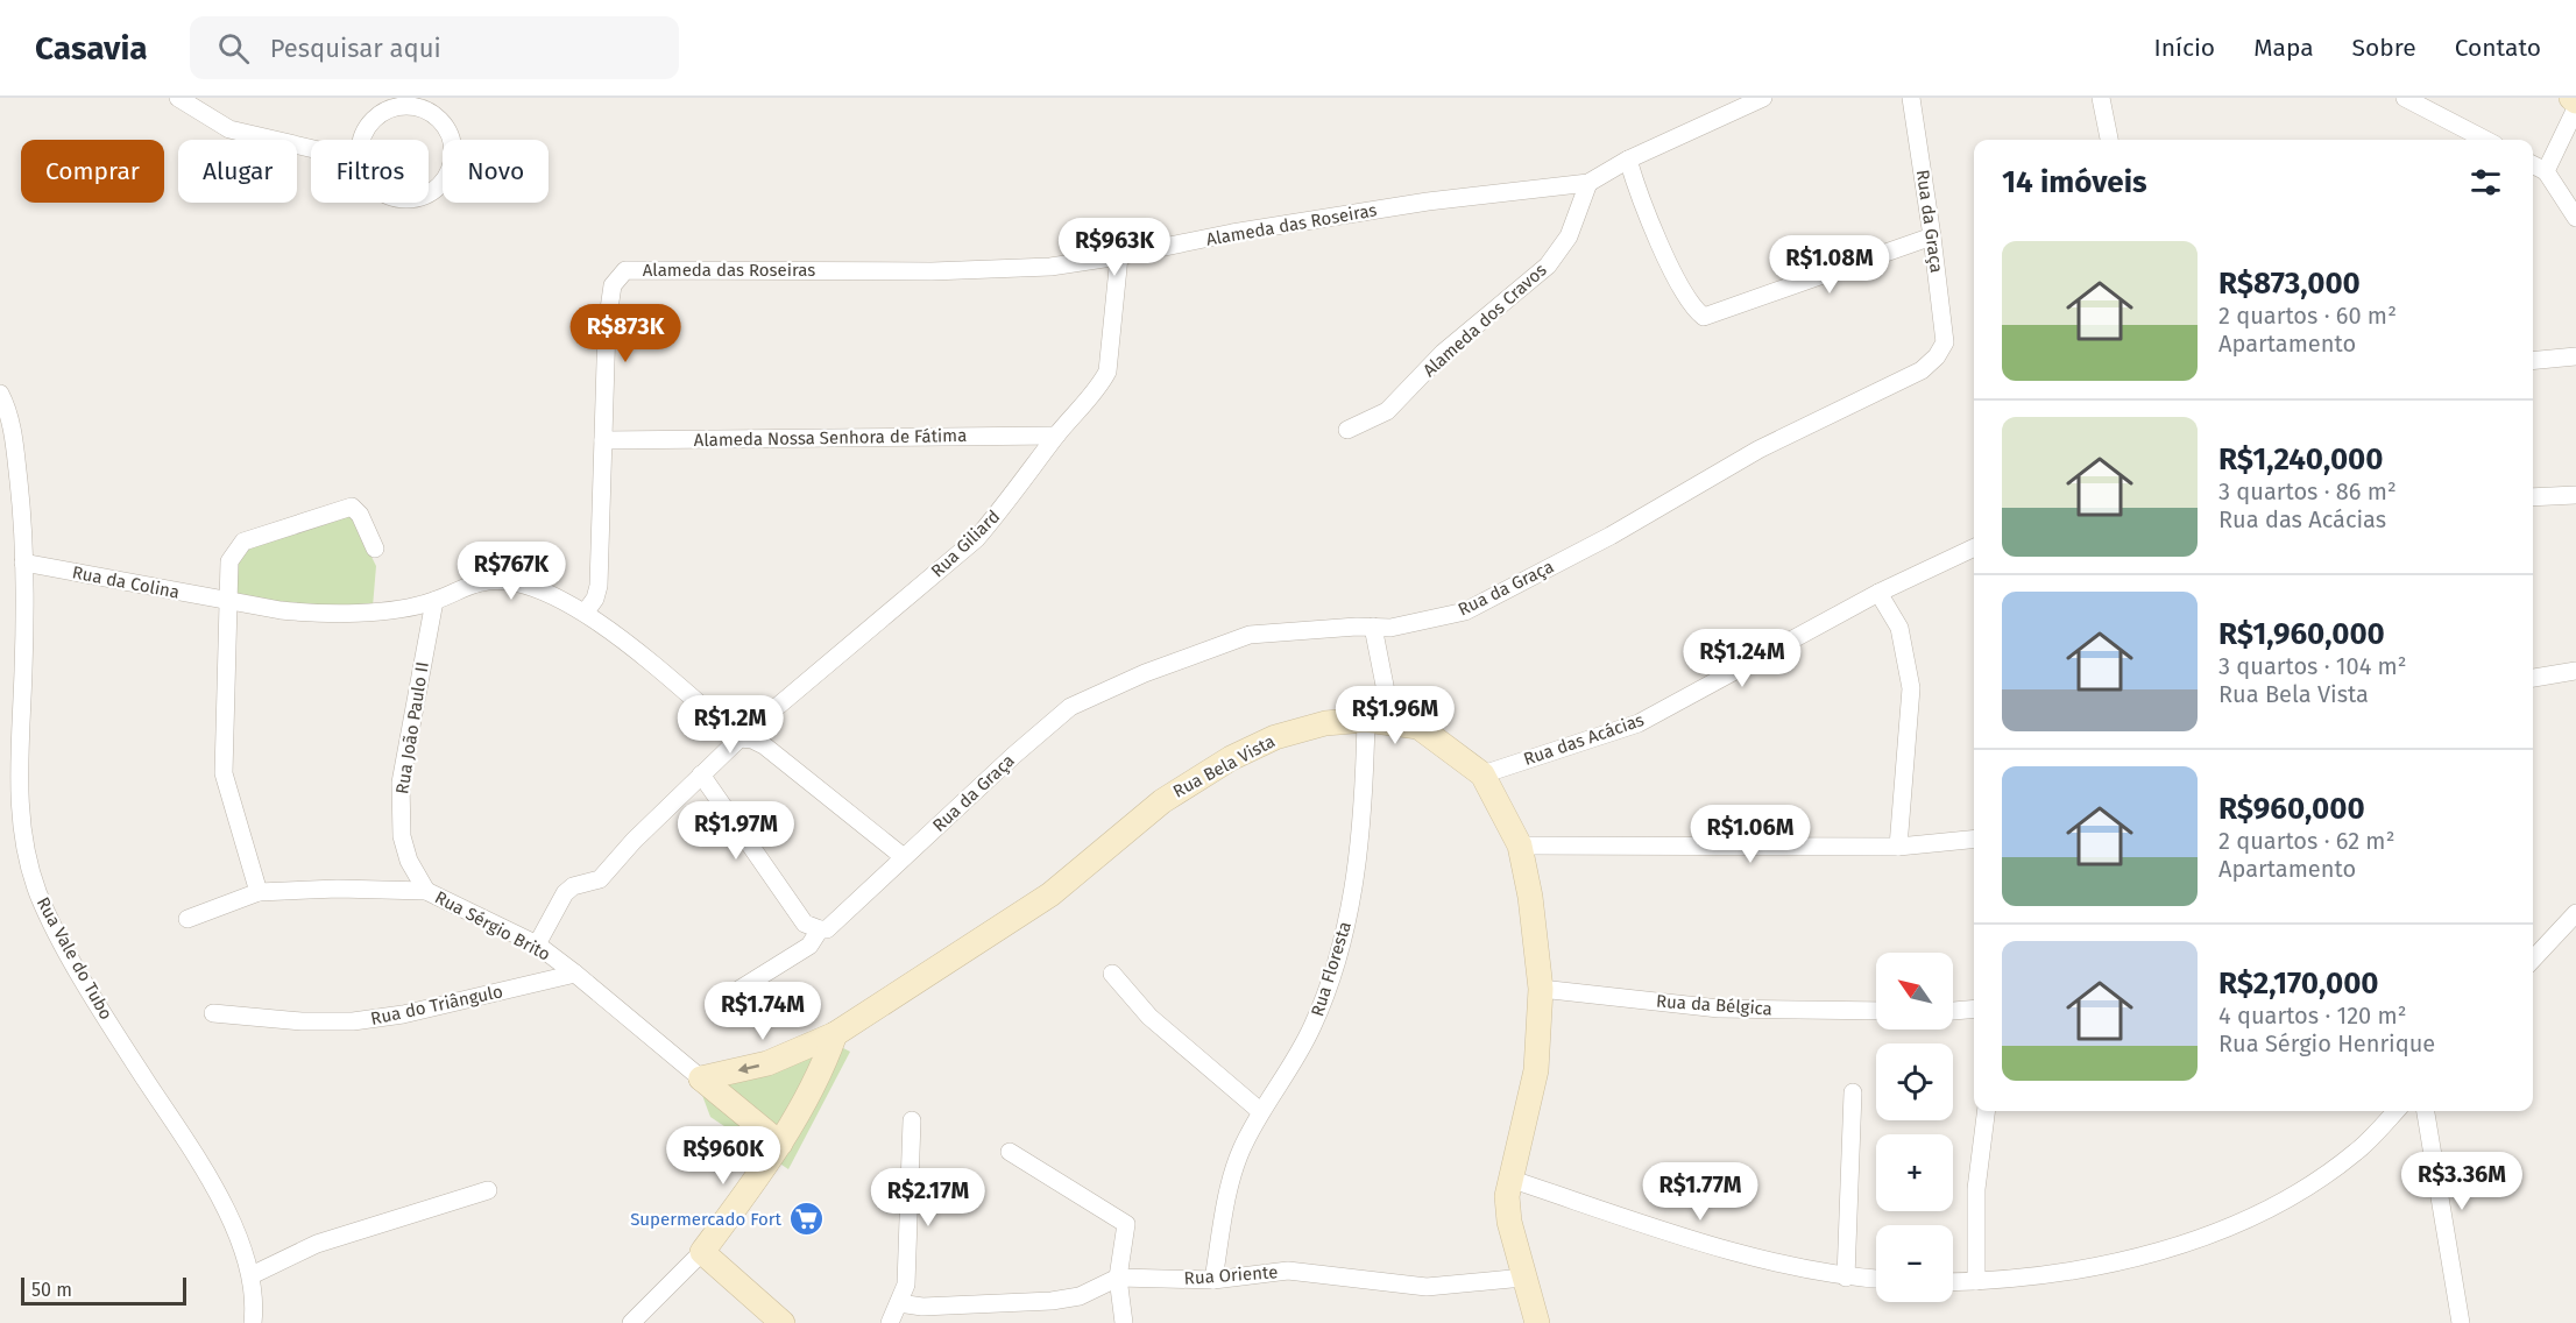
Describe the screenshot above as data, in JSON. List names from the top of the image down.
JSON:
{
  "streets": {
    "main road": ["Rua Bela Vista", "Rua Sérgio Brito"],
    "street": [
      "Rua da Graça",
      "Alameda das Roseiras",
      "Alameda dos Cravos",
      "Alameda Nossa Senhora de Fátima",
      "Rua Giliard",
      "Rua da Colina",
      "Rua João Paulo II",
      "Rua das Acácias",
      "Rua Vale do Tubo",
      "Rua Floresta",
      "Rua do Triângulo",
      "Rua da Bélgica",
      "Rua Oriente"
    ]
  },
  "crossings": [
    ["Rua da Graça", "Rua da Colina"],
    ["Alameda das Roseiras", "Alameda dos Cravos"],
    ["Alameda das Roseiras", "Alameda Nossa Senhora de Fátima"],
    ["Alameda das Roseiras", "Rua Giliard"],
    ["Alameda Nossa Senhora de Fátima", "Rua Giliard"],
    ["Rua Giliard", "Rua da Colina"],
    ["Rua Giliard", "Rua Sérgio Brito"],
    ["Rua da Colina", "Rua João Paulo II"],
    ["Rua da Colina", "Rua Vale do Tubo"],
    ["Rua João Paulo II", "Rua Sérgio Brito"],
    ["Rua das Acácias", "Rua Bela Vista"],
    ["Rua Bela Vista", "Rua Sérgio Brito"],
    ["Rua Bela Vista", "Rua Floresta"],
    ["Rua Bela Vista", "Rua da Bélgica"],
    ["Rua Bela Vista", "Rua Oriente"],
    ["Rua Sérgio Brito", "Rua do Triângulo"],
    ["Rua Floresta", "Rua Oriente"]
  ],
  "places": {
    "supermarket": ["Supermercado Fort"]
  },
  "scale_bar": "50 m",
  "north": "top left",
  "page": {
    "header": "Casavia",
    "search": "Pesquisar aqui",
    "nav": [
      "Início",
      "Mapa",
      "Sobre",
      "Contato"
    ],
    "chip": [
      "Comprar",
      "Alugar",
      "Filtros",
      "Novo"
    ],
    "heading": "14 imóveis",
    "price": [
      "R$963K",
      "R$1.08M",
      "R$873K",
      "R$767K",
      "R$1.24M",
      "R$1.96M",
      "R$1.2M",
      "R$1.97M",
      "R$1.06M",
      "R$1.74M",
      "R$960K",
      "R$3.36M",
      "R$1.77M",
      "R$2.17M"
    ],
    "list": [
      {
        "name": "R$873,000",
        "note": "2 quartos · 60 m² · Apartamento"
      },
      {
        "name": "R$1,240,000",
        "note": "3 quartos · 86 m² · Rua das Acácias"
      },
      {
        "name": "R$1,960,000",
        "note": "3 quartos · 104 m² · Rua Bela Vista"
      },
      {
        "name": "R$960,000",
        "note": "2 quartos · 62 m² · Apartamento"
      },
      {
        "name": "R$2,170,000",
        "note": "4 quartos · 120 m² · Rua Sérgio Henrique"
      }
    ],
    "map_buttons": ["+", "−"],
    "scale": "50 m"
  }
}
